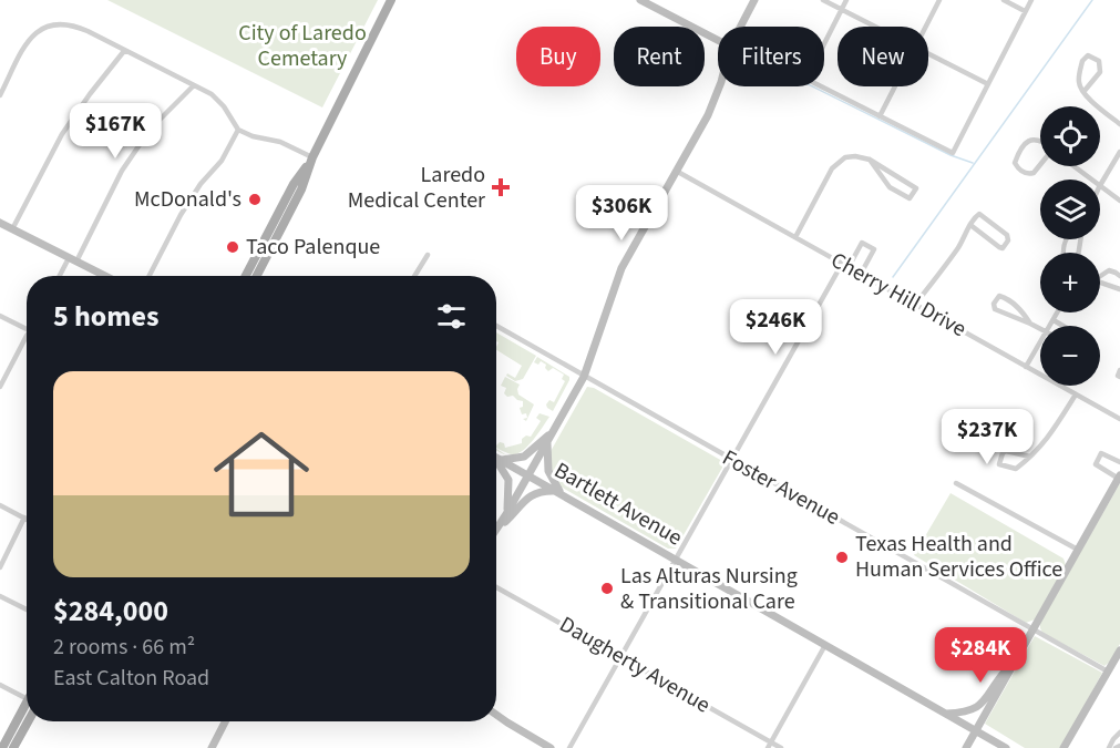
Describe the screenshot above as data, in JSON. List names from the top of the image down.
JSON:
{
  "streets": {
    "main road": ["Bartlett Avenue"],
    "street": ["Cherry Hill Drive", "Foster Avenue", "Daugherty Avenue"]
  },
  "parks": ["City of Laredo Cemetary"],
  "places": {
    "health": ["Laredo Medical Center"],
    "other": [
      "McDonald's",
      "Taco Palenque",
      "Texas Health and Human Services Office",
      "Las Alturas Nursing & Transitional Care"
    ]
  },
  "page": {
    "chip": [
      "Buy",
      "Rent",
      "Filters",
      "New"
    ],
    "price": [
      "$167K",
      "$306K",
      "$246K",
      "$237K",
      "$284K"
    ],
    "map_buttons": ["+", "−"],
    "heading": "5 homes",
    "list": [
      {
        "name": "$284,000",
        "note": "2 rooms · 66 m² · East Calton Road"
      }
    ]
  }
}
